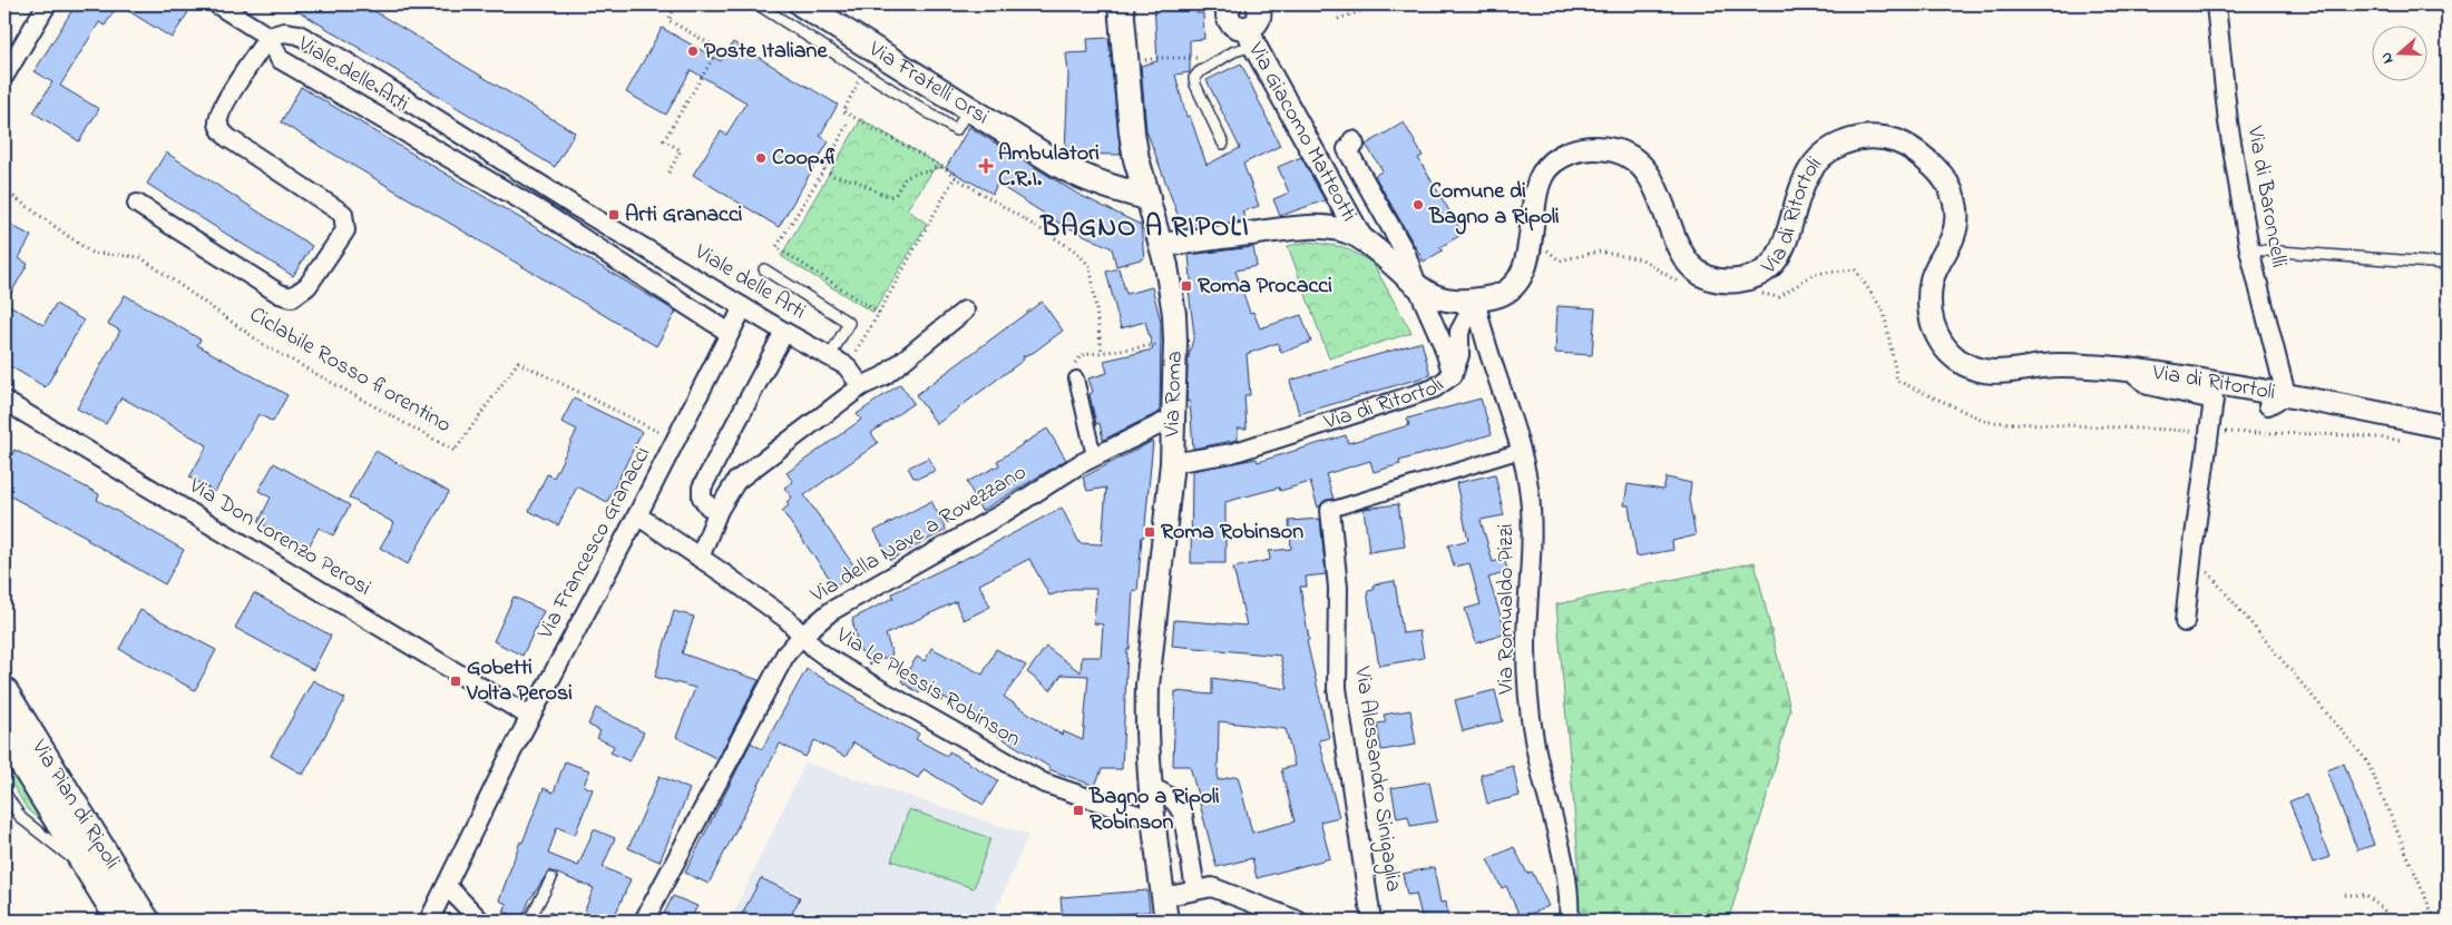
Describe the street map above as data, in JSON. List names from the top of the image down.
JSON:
{
  "streets": {
    "main road": ["Via Fratelli Orsi", "Via Roma", "Via Pian di Ripoli"],
    "street": [
      "Viale delle Arti",
      "Via Giacomo Matteotti",
      "Via di Baroncelli",
      "Via di Ritortoli",
      "Via della Nave a Rovezzano",
      "Via Don Lorenzo Perosi",
      "Via Francesco Granacci",
      "Via Romualdo Pizzi",
      "Via Le Plessis Robinson",
      "Via Alessandro Sinigaglia"
    ],
    "path": ["Ciclabile Rosso fiorentino"]
  },
  "crossings": [
    ["Viale delle Arti", "Via Francesco Granacci"],
    ["Via Fratelli Orsi", "Via Roma"],
    ["Via di Baroncelli", "Via di Ritortoli"],
    ["Via di Ritortoli", "Via Roma"],
    ["Via di Ritortoli", "Via Romualdo Pizzi"],
    ["Via Roma", "Via della Nave a Rovezzano"],
    ["Via Roma", "Via Le Plessis Robinson"],
    ["Via della Nave a Rovezzano", "Via Le Plessis Robinson"],
    ["Via Don Lorenzo Perosi", "Via Francesco Granacci"],
    ["Via Francesco Granacci", "Via Le Plessis Robinson"],
    ["Via Romualdo Pizzi", "Via Alessandro Sinigaglia"]
  ],
  "districts": ["BAGNO A RIPOLI"],
  "places": {
    "other": ["Poste Italiane", "Coop.fi", "Comune di Bagno a Ripoli"],
    "health": ["Ambulatori C.R.I."],
    "transit": [
      "Arti Granacci",
      "Roma Procacci",
      "Roma Robinson",
      "Gobetti Volta Perosi",
      "Bagno a Ripoli Robinson"
    ]
  },
  "north": "left"
}
